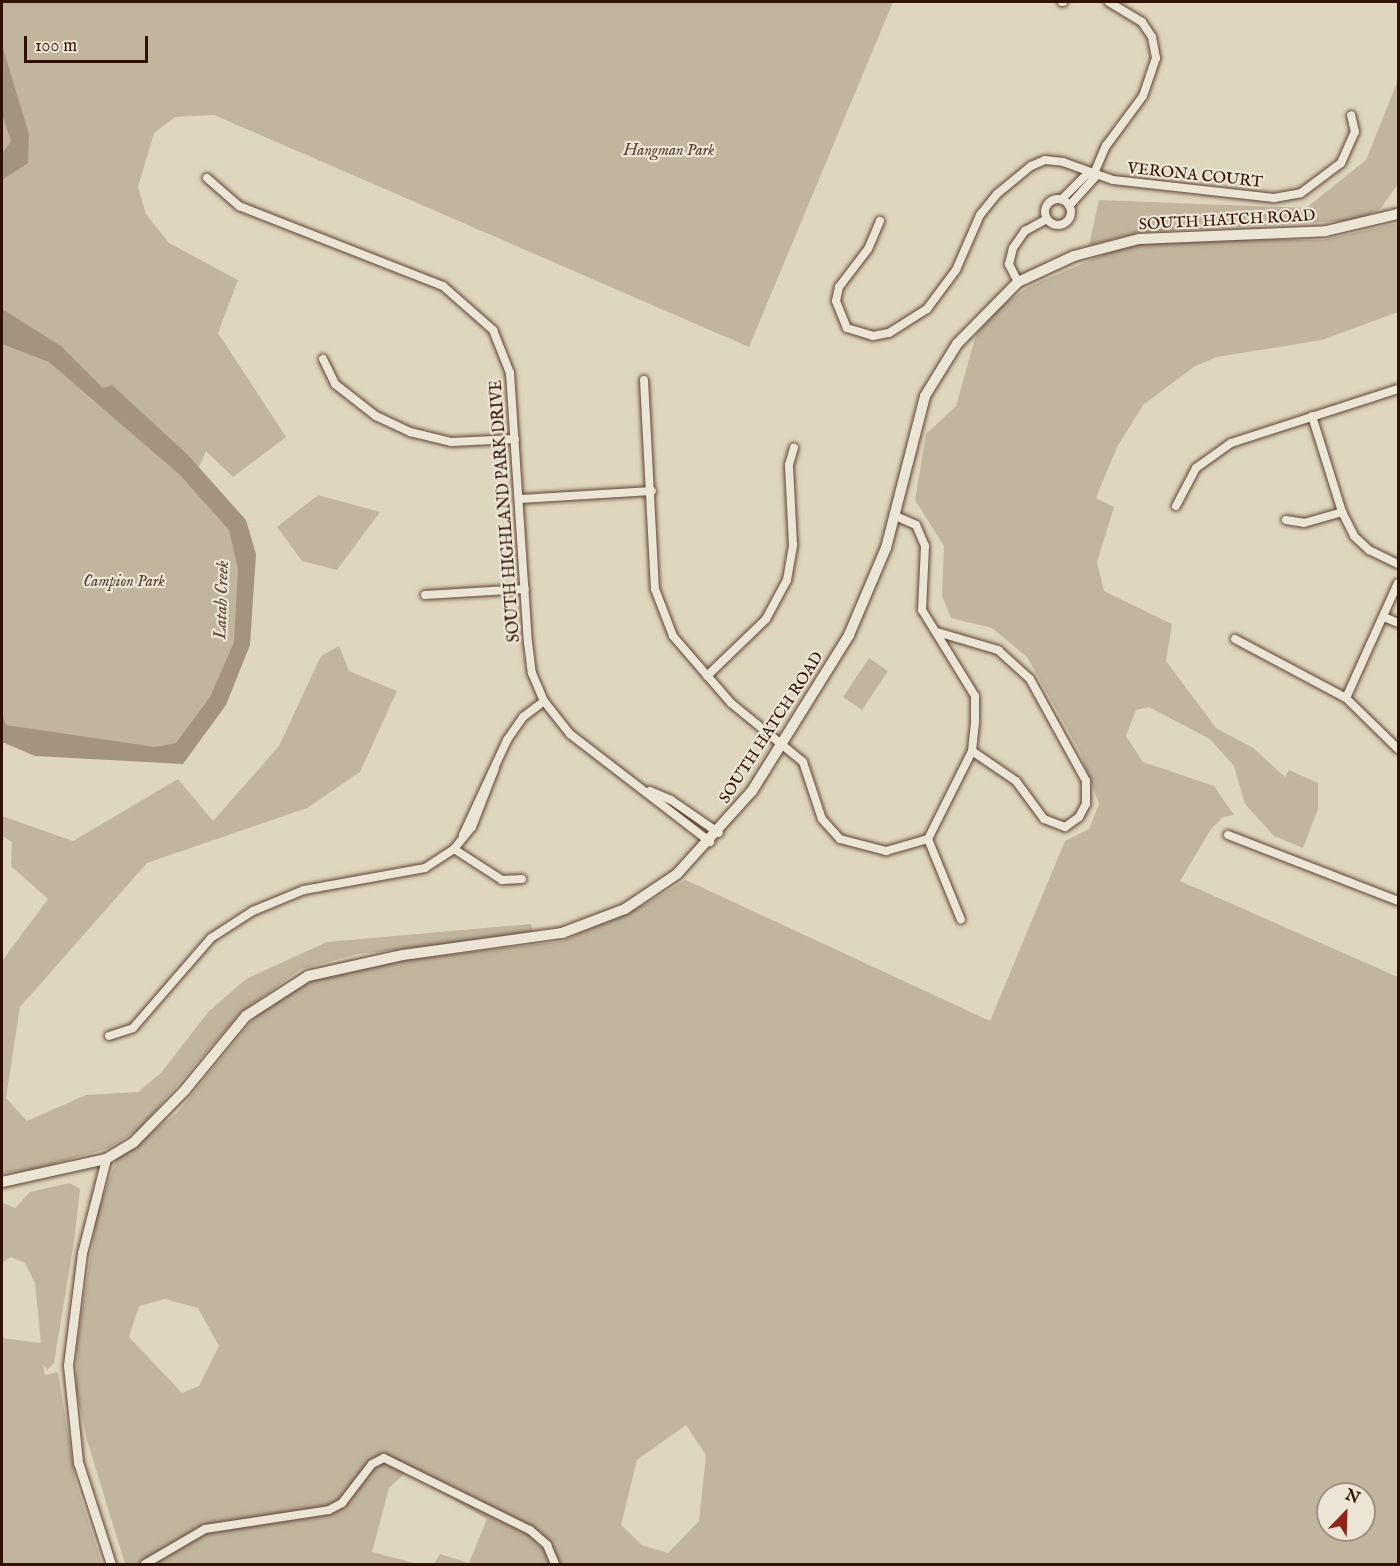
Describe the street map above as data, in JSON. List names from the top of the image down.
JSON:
{
  "streets": {
    "main road": ["SOUTH HATCH ROAD"],
    "street": ["VERONA COURT", "SOUTH HIGHLAND PARK DRIVE"]
  },
  "crossings": [
    ["SOUTH HATCH ROAD", "SOUTH HIGHLAND PARK DRIVE"]
  ],
  "water": ["Latah Creek"],
  "parks": ["Hangman Park", "Campion Park"],
  "scale_bar": "100 m",
  "north": "top right"
}
